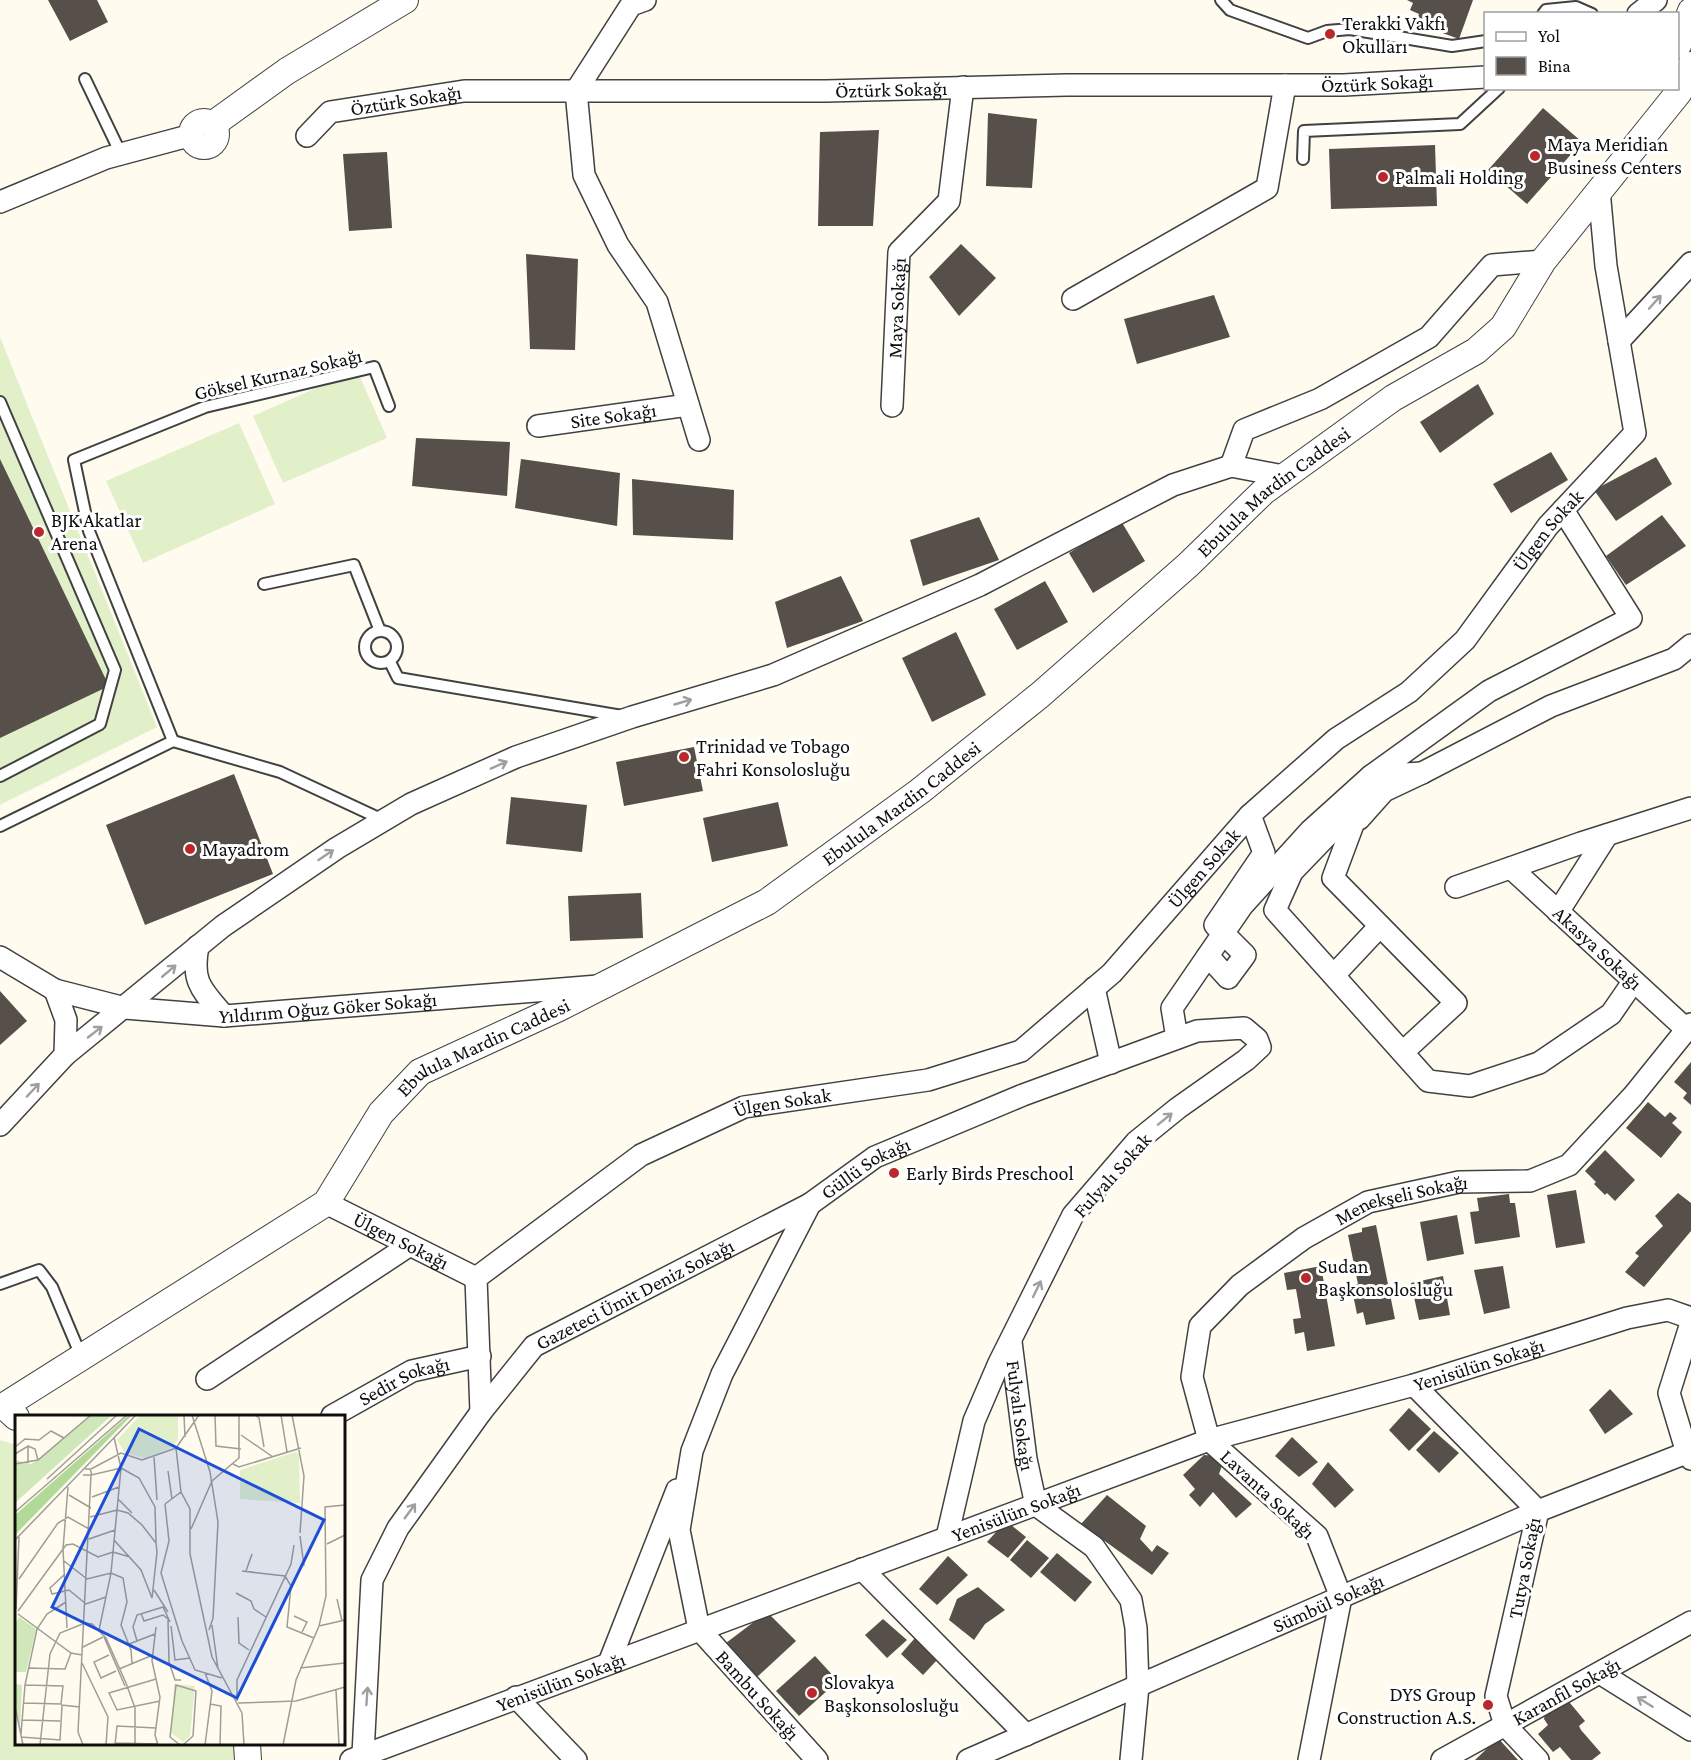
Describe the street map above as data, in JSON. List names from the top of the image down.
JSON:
{
  "streets": {
    "street": [
      "Öztürk Sokağı",
      "Maya Sokağı",
      "Site Sokağı",
      "Ebulula Mardin Caddesi",
      "Ülgen Sokak",
      "Akasya Sokağı",
      "Yıldırım Oğuz Göker Sokağı",
      "Güllü Sokağı",
      "Fulyalı Sokak",
      "Menekşeli Sokağı",
      "Ülgen Sokağı",
      "Gazeteci Ümit Deniz Sokağı",
      "Yenisülün Sokağı",
      "Sedir Sokağı",
      "Fulyalı Sokağı",
      "Lavanta Sokağı",
      "Tutya Sokağı",
      "Sümbül Sokağı",
      "Karanfil Sokağı",
      "Bambu Sokağı"
    ],
    "lane": ["Göksel Kurnaz Sokağı"]
  },
  "crossings": [
    ["Öztürk Sokağı", "Maya Sokağı"],
    ["Ebulula Mardin Caddesi", "Ülgen Sokak"],
    ["Ebulula Mardin Caddesi", "Yıldırım Oğuz Göker Sokağı"],
    ["Ebulula Mardin Caddesi", "Ülgen Sokağı"],
    ["Ülgen Sokak", "Ülgen Sokağı"],
    ["Akasya Sokağı", "Menekşeli Sokağı"],
    ["Güllü Sokağı", "Fulyalı Sokak"],
    ["Güllü Sokağı", "Gazeteci Ümit Deniz Sokağı"],
    ["Güllü Sokağı", "Yenisülün Sokağı"],
    ["Güllü Sokağı", "Bambu Sokağı"],
    ["Fulyalı Sokak", "Fulyalı Sokağı"],
    ["Menekşeli Sokağı", "Yenisülün Sokağı"],
    ["Menekşeli Sokağı", "Lavanta Sokağı"],
    ["Gazeteci Ümit Deniz Sokağı", "Yenisülün Sokağı"],
    ["Yenisülün Sokağı", "Fulyalı Sokağı"],
    ["Yenisülün Sokağı", "Lavanta Sokağı"],
    ["Yenisülün Sokağı", "Tutya Sokağı"],
    ["Yenisülün Sokağı", "Bambu Sokağı"],
    ["Lavanta Sokağı", "Sümbül Sokağı"],
    ["Tutya Sokağı", "Sümbül Sokağı"],
    ["Tutya Sokağı", "Karanfil Sokağı"]
  ],
  "one_way": ["Gazeteci Ümit Deniz Sokağı"],
  "places": [
    "Terakki Vakfı Okulları",
    "Maya Meridian Business Centers",
    "Palmali Holding",
    "BJK Akatlar Arena",
    "Trinidad ve Tobago Fahri Konsolosluğu",
    "Mayadrom",
    "Early Birds Preschool",
    "Sudan Başkonsolosluğu",
    "Slovakya Başkonsolosluğu",
    "DYS Group Construction A.S."
  ],
  "legend": ["Yol", "Bina"]
}
